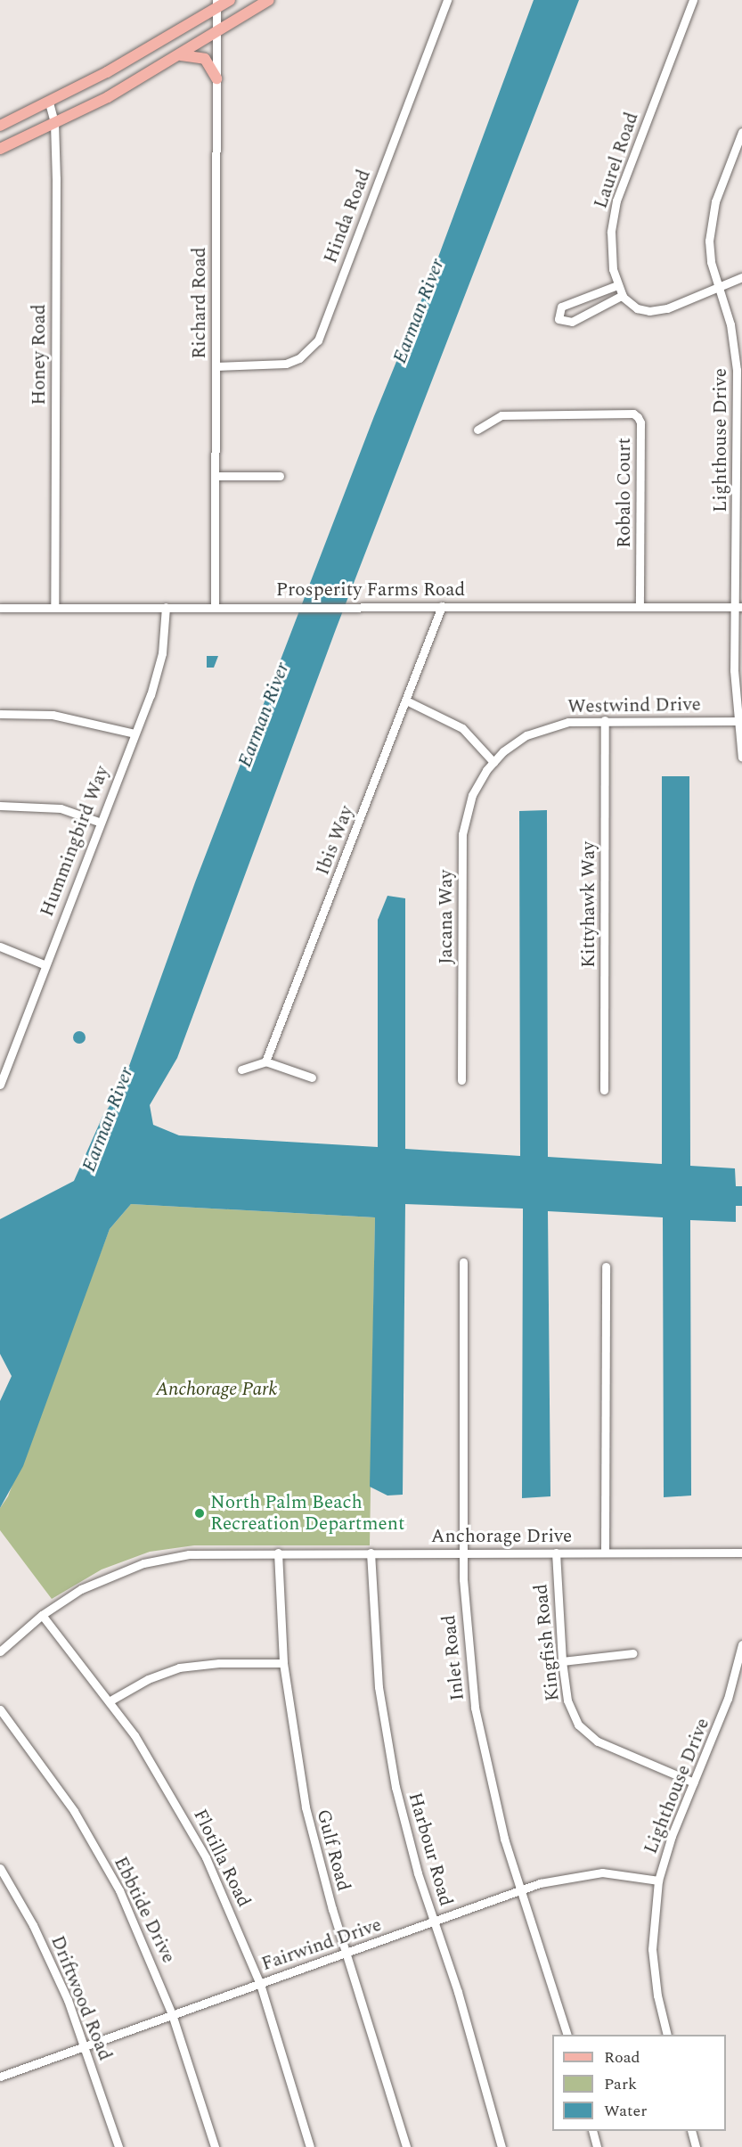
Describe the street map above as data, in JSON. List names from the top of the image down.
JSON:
{
  "streets": {
    "street": [
      "Laurel Road",
      "Hinda Road",
      "Richard Road",
      "Honey Road",
      "Lighthouse Drive",
      "Robalo Court",
      "Prosperity Farms Road",
      "Westwind Drive",
      "Ibis Way",
      "Hummingbird Way",
      "Kittyhawk Way",
      "Jacana Way",
      "Anchorage Drive",
      "Kingfish Road",
      "Inlet Road",
      "Harbour Road",
      "Gulf Road",
      "Flotilla Road",
      "Ebbtide Drive",
      "Fairwind Drive",
      "Driftwood Road"
    ]
  },
  "crossings": [
    ["Hinda Road", "Richard Road"],
    ["Richard Road", "Prosperity Farms Road"],
    ["Honey Road", "Prosperity Farms Road"],
    ["Lighthouse Drive", "Prosperity Farms Road"],
    ["Lighthouse Drive", "Westwind Drive"],
    ["Lighthouse Drive", "Kingfish Road"],
    ["Lighthouse Drive", "Fairwind Drive"],
    ["Robalo Court", "Prosperity Farms Road"],
    ["Prosperity Farms Road", "Ibis Way"],
    ["Prosperity Farms Road", "Hummingbird Way"],
    ["Westwind Drive", "Kittyhawk Way"],
    ["Westwind Drive", "Jacana Way"],
    ["Anchorage Drive", "Kingfish Road"],
    ["Anchorage Drive", "Inlet Road"],
    ["Anchorage Drive", "Harbour Road"],
    ["Anchorage Drive", "Gulf Road"],
    ["Anchorage Drive", "Flotilla Road"],
    ["Inlet Road", "Fairwind Drive"],
    ["Harbour Road", "Fairwind Drive"],
    ["Gulf Road", "Fairwind Drive"],
    ["Flotilla Road", "Fairwind Drive"],
    ["Ebbtide Drive", "Fairwind Drive"],
    ["Fairwind Drive", "Driftwood Road"]
  ],
  "water": ["Earman River"],
  "parks": ["Anchorage Park"],
  "places": ["North Palm Beach Recreation Department"],
  "legend": ["Road", "Park", "Water"]
}
